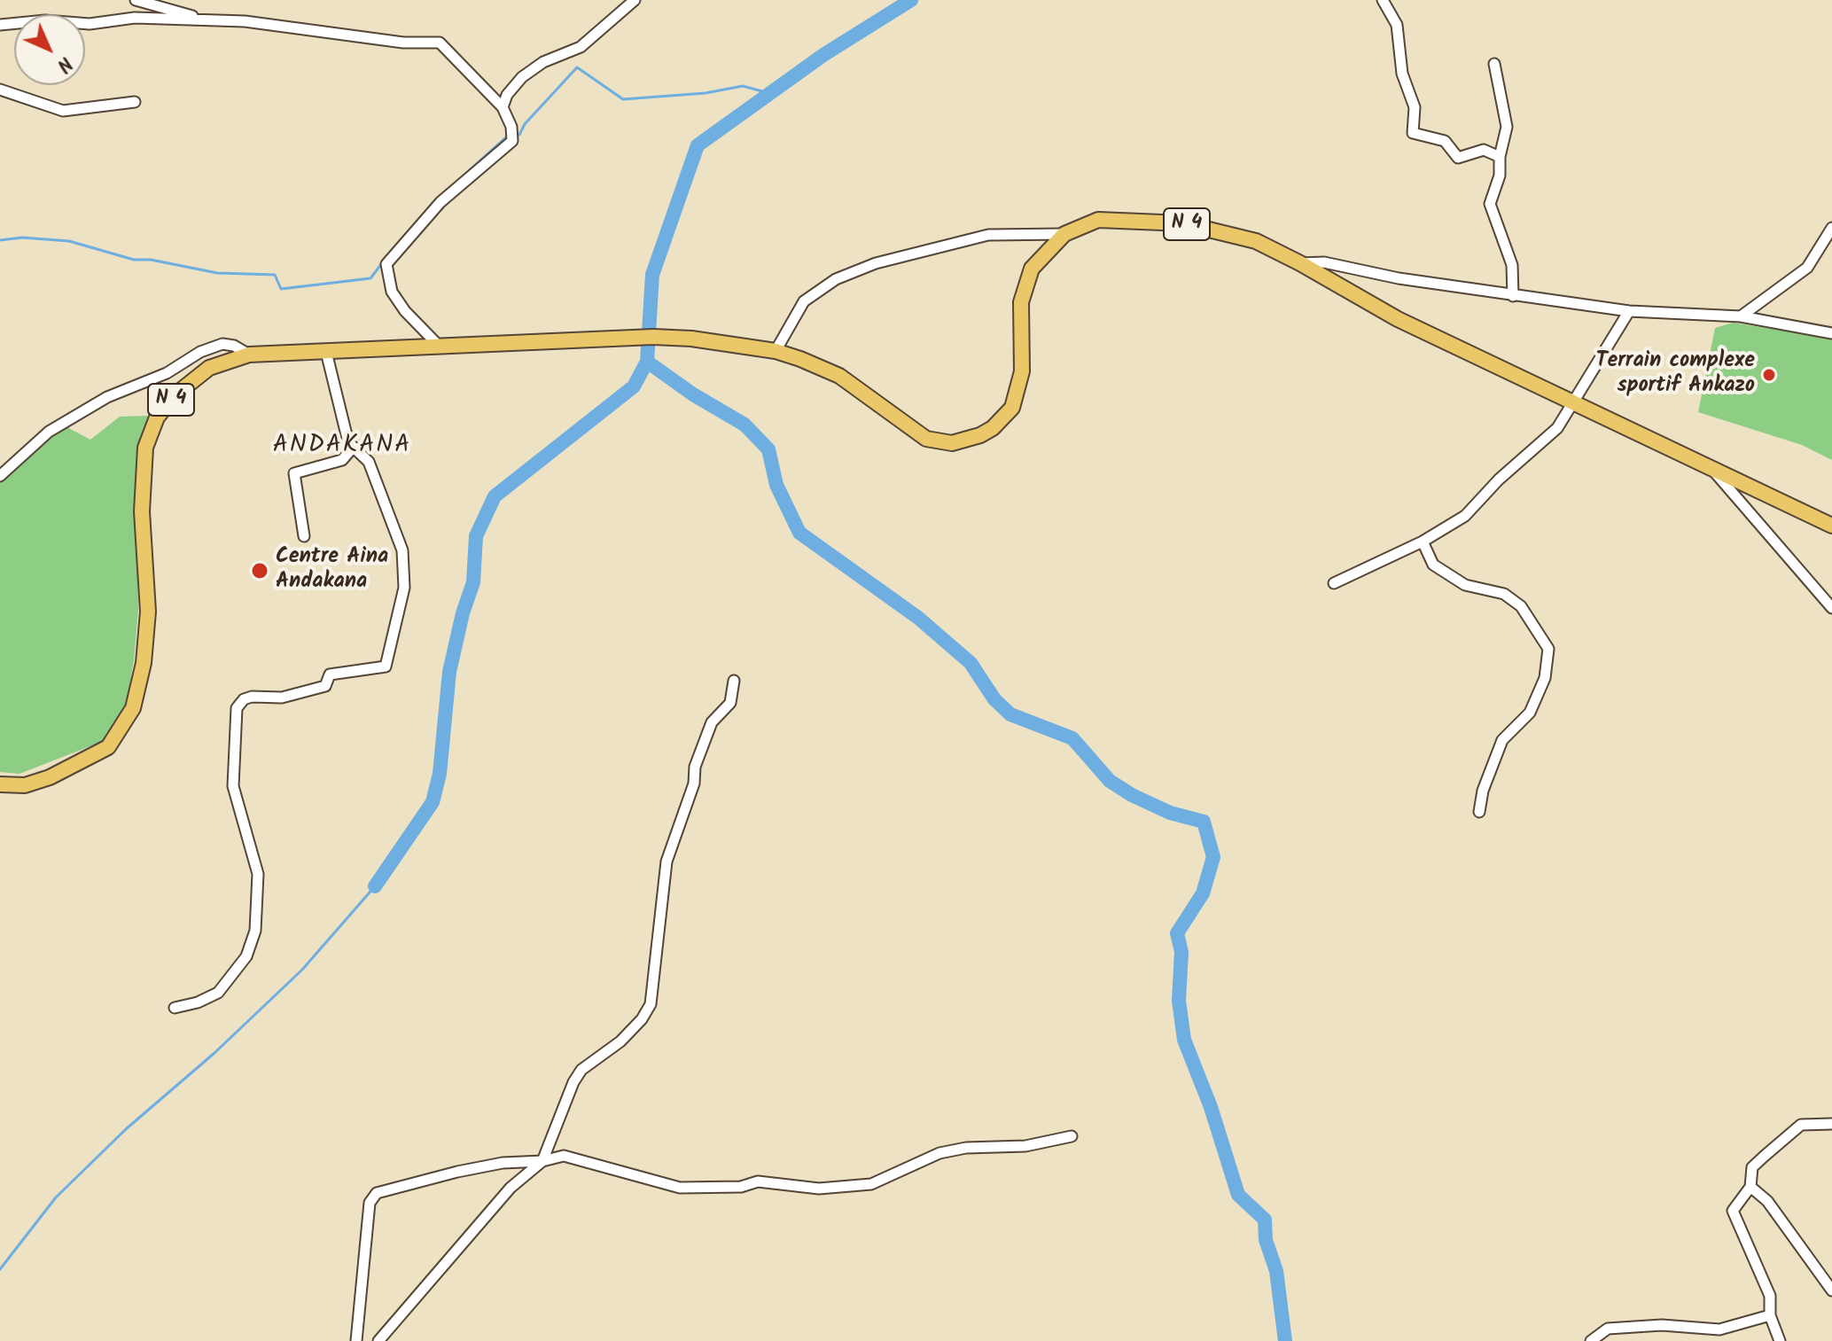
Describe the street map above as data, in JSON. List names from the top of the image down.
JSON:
{
  "streets": {
    "main road": ["N 4"]
  },
  "districts": ["ANDAKANA"],
  "places": ["Terrain complexe sportif Ankazo", "Centre Aina Andakana"],
  "north": "bottom right"
}
